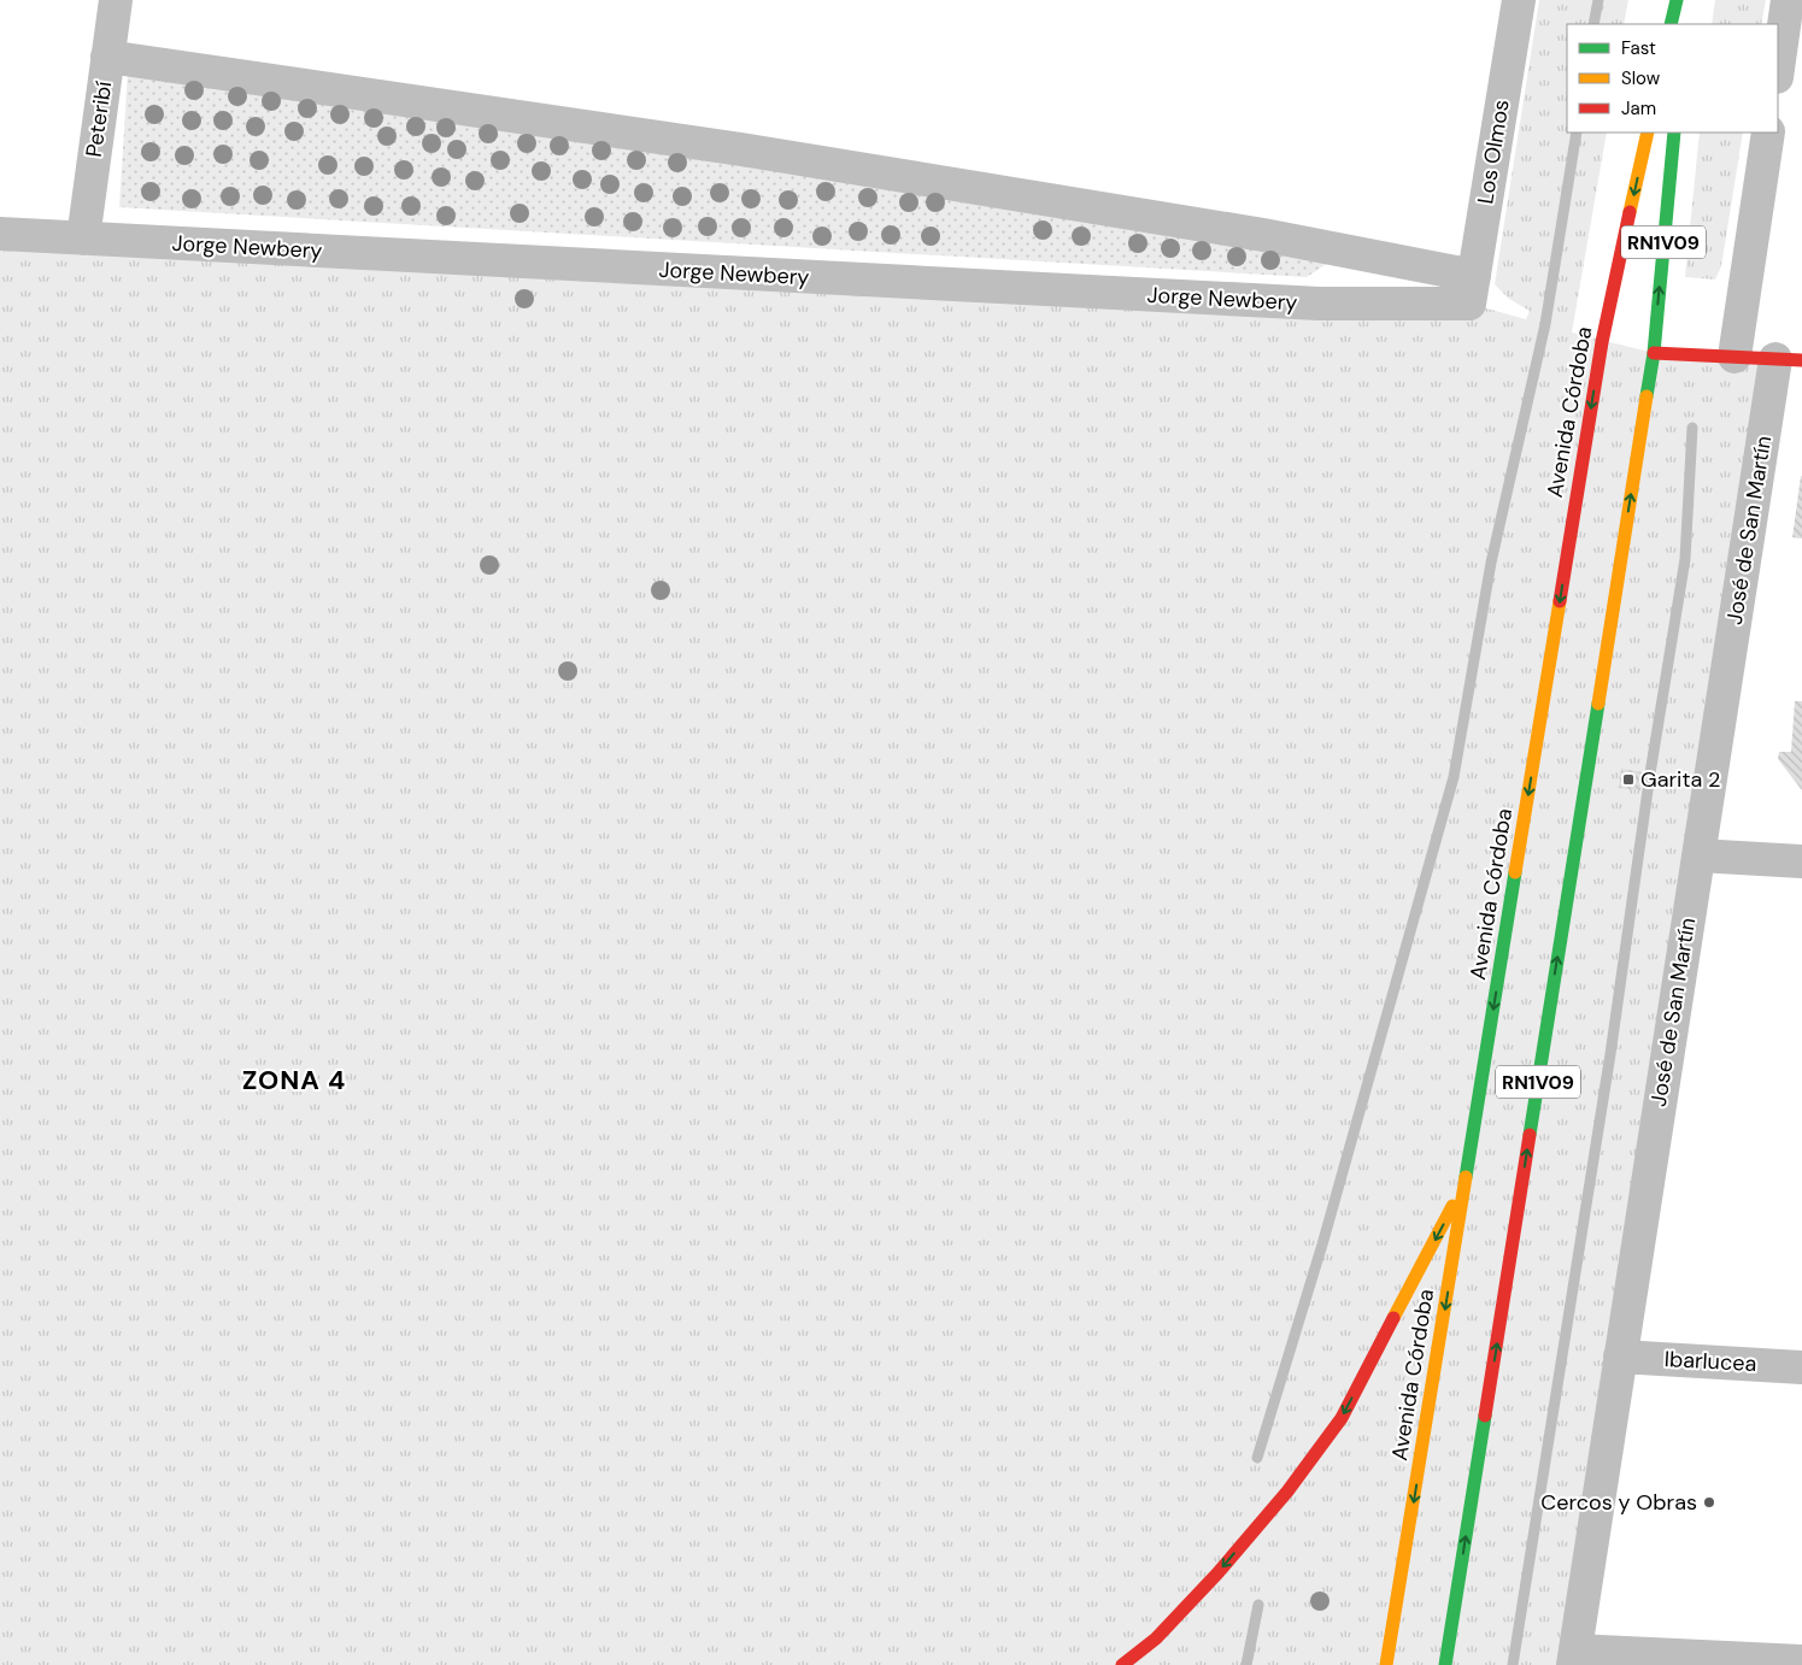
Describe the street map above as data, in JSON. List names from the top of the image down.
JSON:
{
  "streets": {
    "main road": ["RN1V09", "Avenida Córdoba"],
    "street": [
      "Peteribí",
      "Los Olmos",
      "Jorge Newbery",
      "José de San Martín",
      "Ibarlucea"
    ]
  },
  "crossings": [
    ["Peteribí", "Jorge Newbery"],
    ["Los Olmos", "Jorge Newbery"],
    ["José de San Martín", "Ibarlucea"]
  ],
  "districts": ["ZONA 4"],
  "places": {
    "transit": ["Garita 2"],
    "other": ["Cercos y Obras"]
  },
  "legend": ["Fast", "Slow", "Jam"]
}
